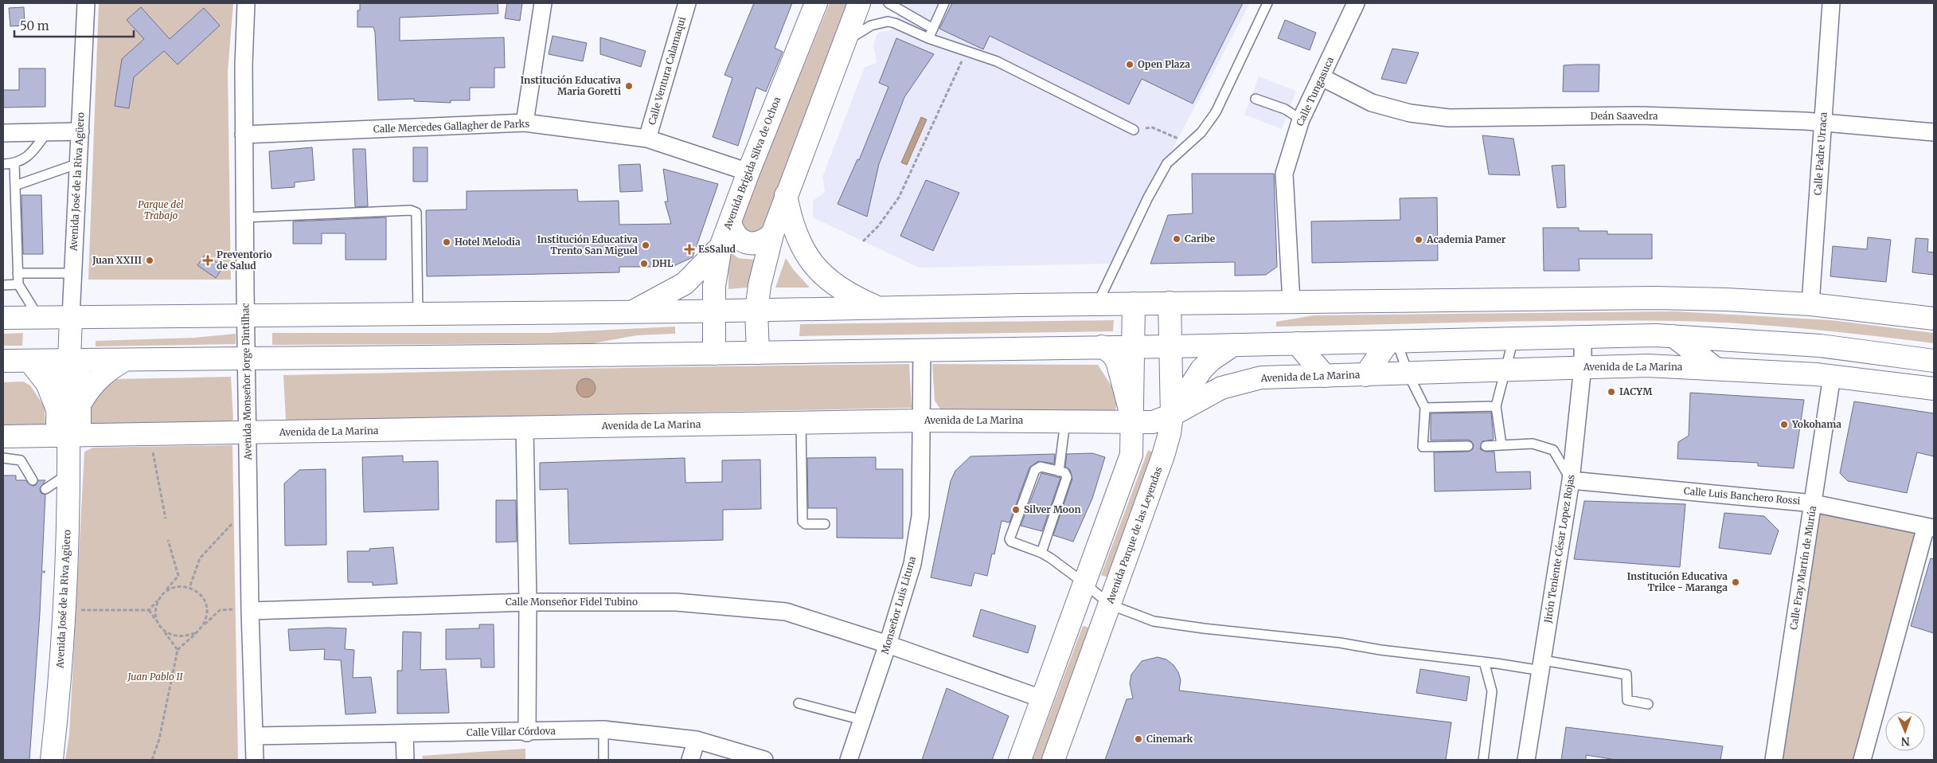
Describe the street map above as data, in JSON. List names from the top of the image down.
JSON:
{
  "streets": {
    "main road": [
      "Avenida Brigida Silva de Ochoa",
      "Avenida José de la Riva Agüero",
      "Avenida de La Marina",
      "Avenida Parque de las Leyendas"
    ],
    "street": [
      "Calle Ventura Calamaqui",
      "Calle Tungasuca",
      "Deán Saavedra",
      "Calle Mercedes Gallagher de Parks",
      "Calle Padre Urraca",
      "Avenida Monseñor Jorge Dintilhac",
      "Calle Luis Banchero Rossi",
      "Jirón Teniente César Lopez Rojas",
      "Calle Fray Martín de Murúa",
      "Calle Monseñor Fidel Tubino",
      "Monseñor Luis Lituna",
      "Calle Villar Córdova"
    ]
  },
  "crossings": [
    ["Calle Ventura Calamaqui", "Calle Mercedes Gallagher de Parks"],
    ["Calle Tungasuca", "Deán Saavedra"],
    ["Deán Saavedra", "Calle Padre Urraca"],
    ["Calle Mercedes Gallagher de Parks", "Avenida Brigida Silva de Ochoa"],
    ["Calle Mercedes Gallagher de Parks", "Avenida Monseñor Jorge Dintilhac"],
    ["Avenida José de la Riva Agüero", "Avenida de La Marina"],
    ["Avenida de La Marina", "Avenida Monseñor Jorge Dintilhac"],
    ["Avenida de La Marina", "Avenida Parque de las Leyendas"],
    ["Avenida de La Marina", "Jirón Teniente César Lopez Rojas"],
    ["Avenida de La Marina", "Calle Fray Martín de Murúa"],
    ["Avenida de La Marina", "Monseñor Luis Lituna"],
    ["Avenida Monseñor Jorge Dintilhac", "Calle Monseñor Fidel Tubino"],
    ["Avenida Monseñor Jorge Dintilhac", "Calle Villar Córdova"],
    ["Calle Luis Banchero Rossi", "Jirón Teniente César Lopez Rojas"],
    ["Calle Luis Banchero Rossi", "Calle Fray Martín de Murúa"],
    ["Calle Monseñor Fidel Tubino", "Monseñor Luis Lituna"]
  ],
  "parks": ["Parque del Trabajo", "Juan Pablo II"],
  "places": {
    "other": [
      "Open Plaza",
      "Institución Educativa Maria Goretti",
      "Caribe",
      "Academia Pamer",
      "Hotel Melodia",
      "Institución Educativa Trento San Miguel",
      "Juan XXIII",
      "DHL",
      "IACYM",
      "Yokohama",
      "Silver Moon",
      "Institución Educativa Trilce - Maranga",
      "Cinemark"
    ],
    "health": ["EsSalud", "Preventorio de Salud"]
  },
  "scale_bar": "50 m",
  "north": "bottom"
}
